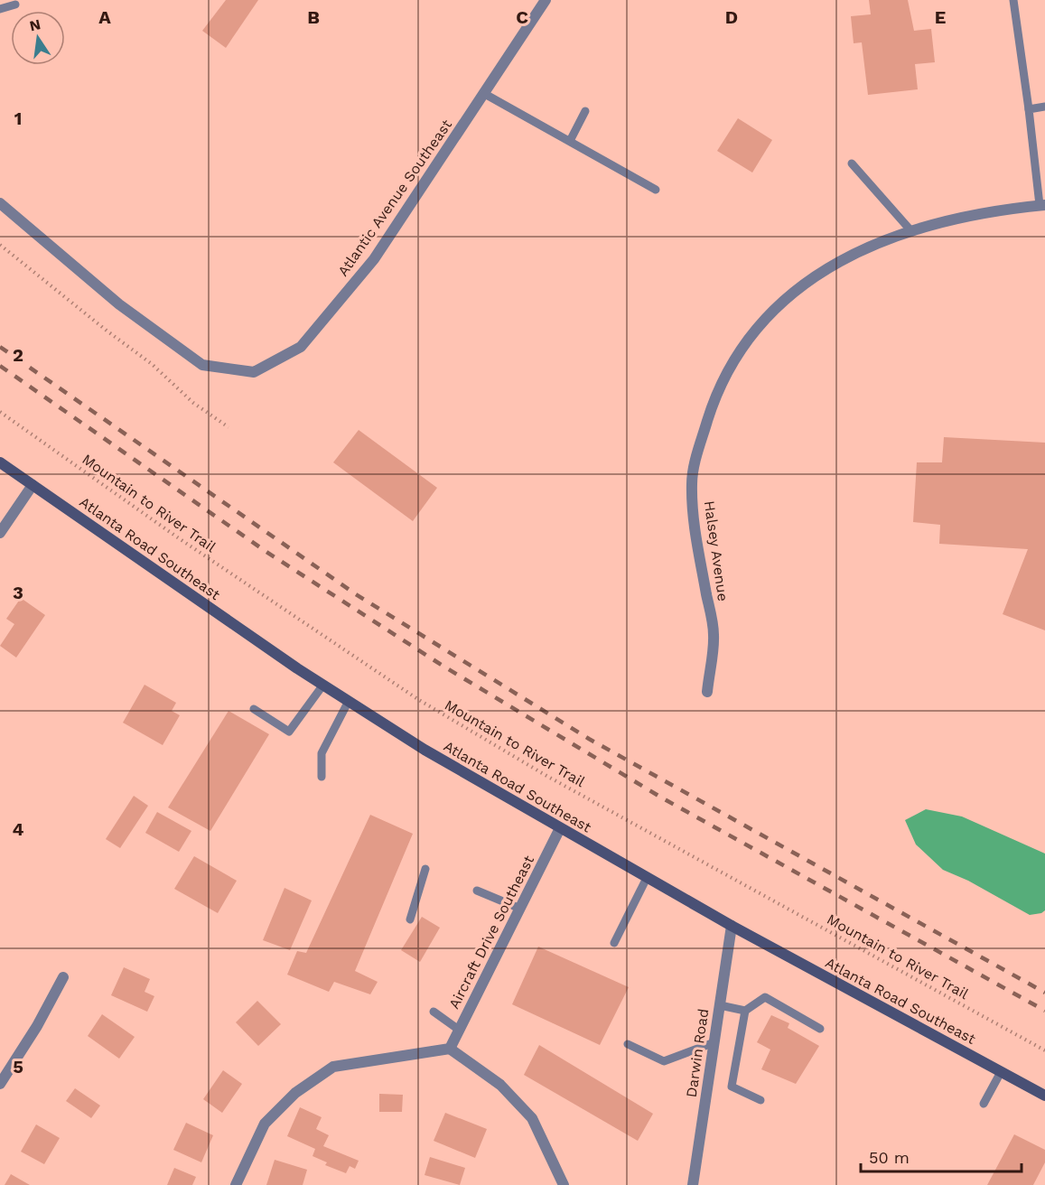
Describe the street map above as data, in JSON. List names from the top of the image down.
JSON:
{
  "streets": {
    "main road": ["Atlanta Road Southeast"],
    "street": [
      "Atlantic Avenue Southeast",
      "Halsey Avenue",
      "Aircraft Drive Southeast",
      "Darwin Road"
    ],
    "path": ["Mountain to River Trail"]
  },
  "crossings": [
    ["Atlanta Road Southeast", "Aircraft Drive Southeast"],
    ["Atlanta Road Southeast", "Darwin Road"]
  ],
  "scale_bar": "50 m",
  "north": "top",
  "grid": {
    "columns": [
      "A",
      "B",
      "C",
      "D",
      "E"
    ],
    "rows": [
      "1",
      "2",
      "3",
      "4",
      "5"
    ]
  }
}
